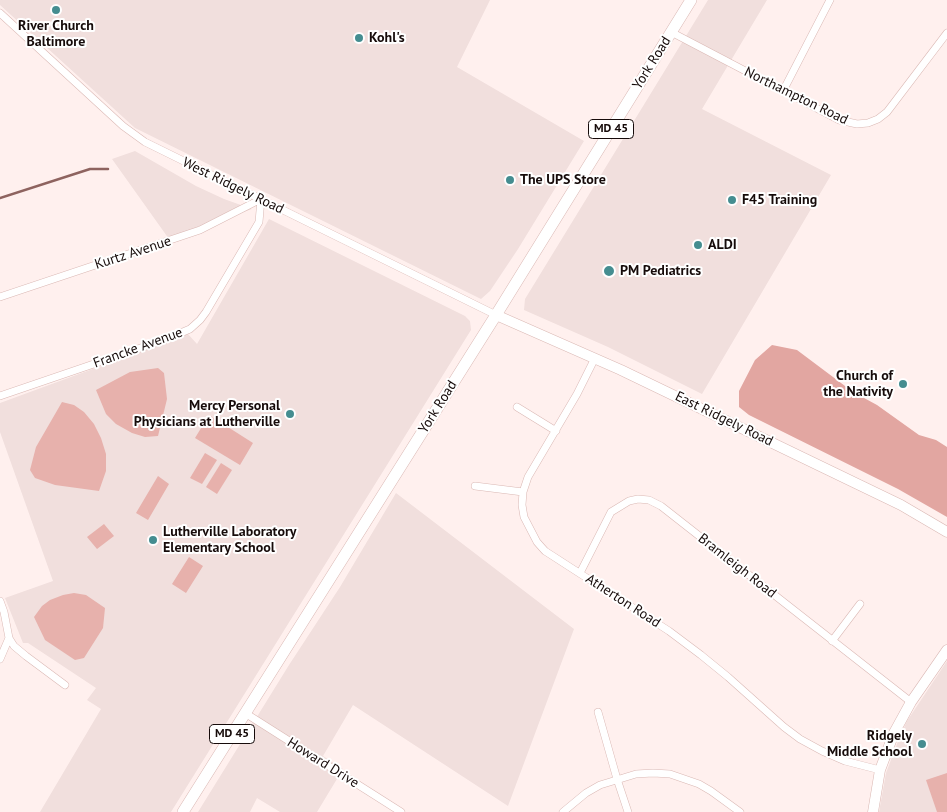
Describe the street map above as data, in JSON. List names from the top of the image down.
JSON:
{
  "streets": {
    "main road": ["York Road", "MD 45"],
    "street": [
      "Northampton Road",
      "West Ridgely Road",
      "Kurtz Avenue",
      "Francke Avenue",
      "East Ridgely Road",
      "Bramleigh Road",
      "Atherton Road",
      "Howard Drive"
    ]
  },
  "crossings": [
    ["York Road", "Northampton Road"],
    ["York Road", "West Ridgely Road"],
    ["York Road", "East Ridgely Road"],
    ["York Road", "Howard Drive"],
    ["West Ridgely Road", "Kurtz Avenue"],
    ["West Ridgely Road", "Francke Avenue"],
    ["West Ridgely Road", "East Ridgely Road"],
    ["Kurtz Avenue", "Francke Avenue"],
    ["East Ridgely Road", "Atherton Road"],
    ["Bramleigh Road", "Atherton Road"]
  ],
  "places": [
    "River Church Baltimore",
    "Kohl's",
    "The UPS Store",
    "F45 Training",
    "ALDI",
    "PM Pediatrics",
    "Church of the Nativity",
    "Mercy Personal Physicians at Lutherville",
    "Lutherville Laboratory Elementary School",
    "Ridgely Middle School"
  ]
}
